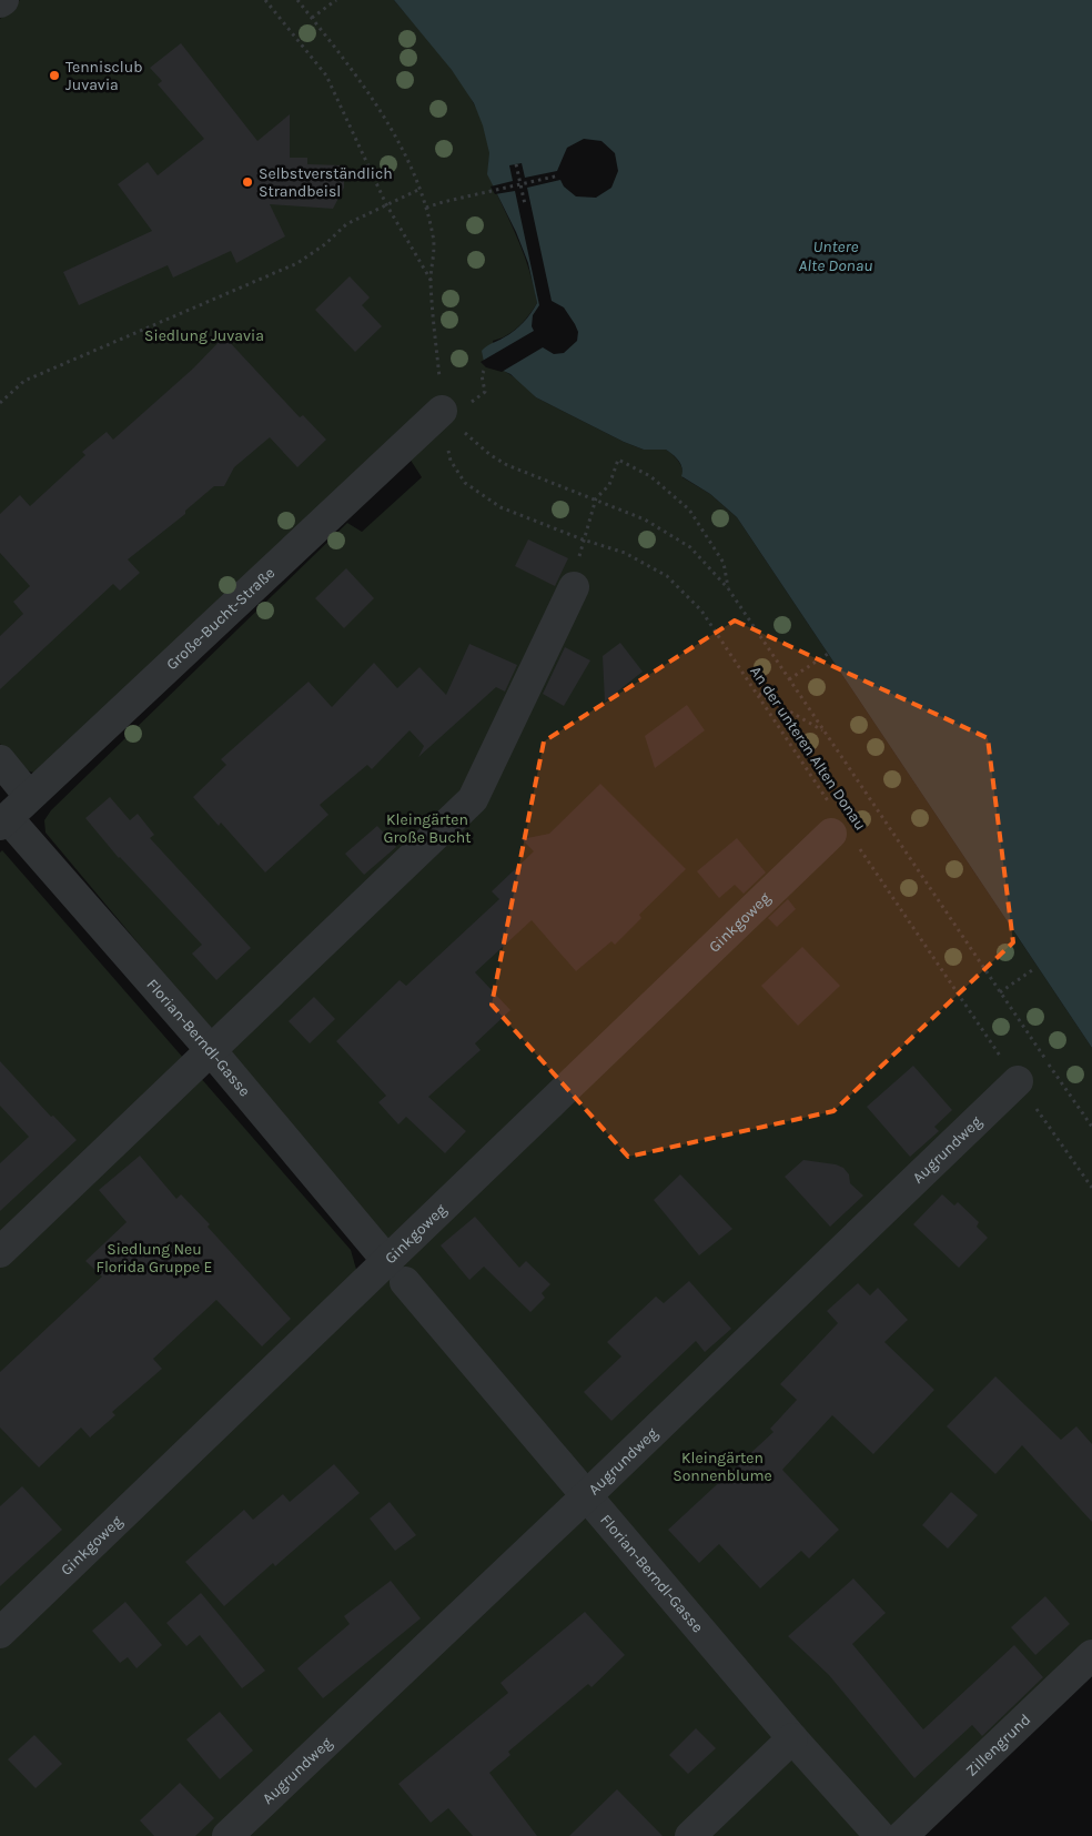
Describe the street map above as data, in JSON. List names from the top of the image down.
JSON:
{
  "streets": {
    "street": [
      "Große-Bucht-Straße",
      "Ginkgoweg",
      "Florian-Berndl-Gasse",
      "Augrundweg",
      "Zillengrund"
    ],
    "path": ["An der unteren Alten Donau"]
  },
  "crossings": [
    ["Große-Bucht-Straße", "An der unteren Alten Donau"],
    ["Große-Bucht-Straße", "Florian-Berndl-Gasse"],
    ["An der unteren Alten Donau", "Ginkgoweg"],
    ["An der unteren Alten Donau", "Augrundweg"],
    ["Ginkgoweg", "Florian-Berndl-Gasse"],
    ["Florian-Berndl-Gasse", "Augrundweg"]
  ],
  "water": ["Untere Alte Donau"],
  "parks": [
    "Siedlung Juvavia",
    "Kleingärten Große Bucht",
    "Siedlung Neu Florida Gruppe E",
    "Kleingärten Sonnenblume"
  ],
  "places": ["Tennisclub Juvavia", "Selbstverständlich Strandbeisl"]
}
